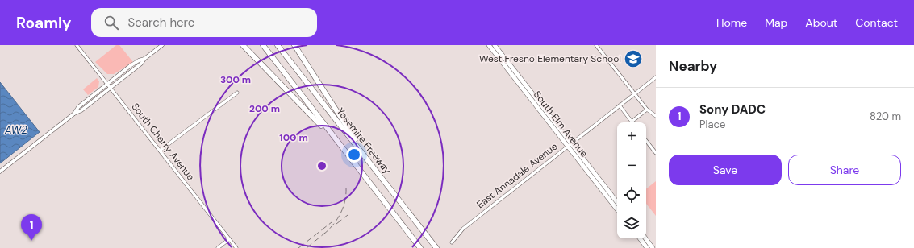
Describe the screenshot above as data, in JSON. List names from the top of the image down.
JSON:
{
  "streets": {
    "highway": ["Yosemite Freeway"],
    "main road": ["South Elm Avenue"],
    "street": ["South Cherry Avenue", "East Annadale Avenue"]
  },
  "crossings": [
    ["South Elm Avenue", "East Annadale Avenue"]
  ],
  "water": ["AW2"],
  "places": {
    "school or university": ["West Fresno Elementary School"]
  },
  "page": {
    "header": "Roamly",
    "search": "Search here",
    "nav": [
      "Home",
      "Map",
      "About",
      "Contact"
    ],
    "heading": "Nearby",
    "list": [
      {
        "mark": "1",
        "name": "Sony DADC",
        "note": "Place",
        "value": "820 m"
      }
    ],
    "map_buttons": ["+", "−"],
    "buttons": ["Save", "Share"],
    "pins": "1"
  },
  "rings": ["300 m", "200 m", "100 m"]
}
